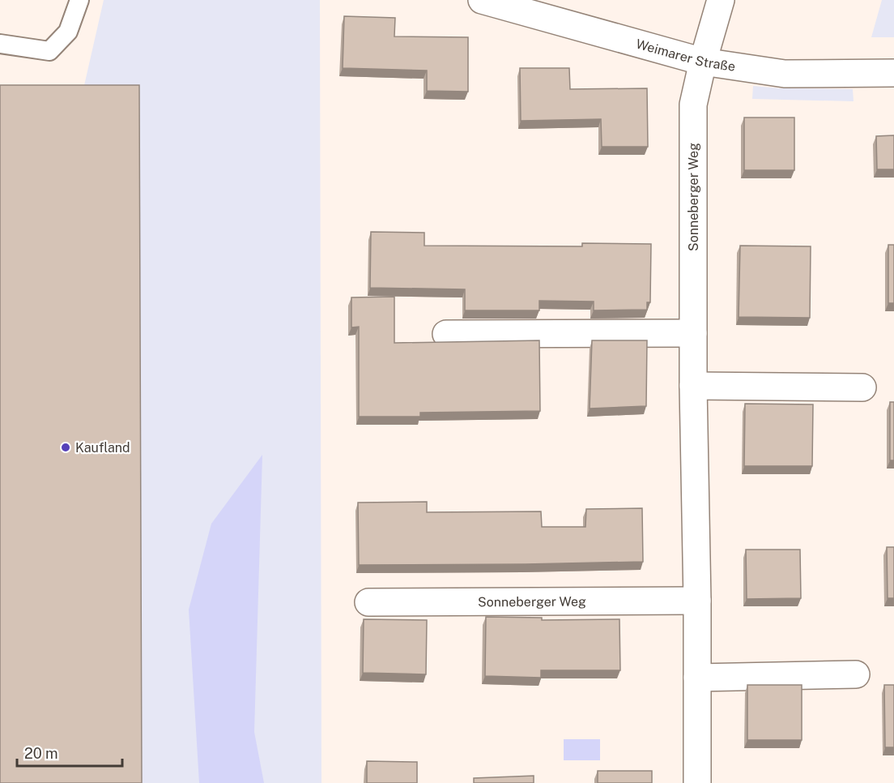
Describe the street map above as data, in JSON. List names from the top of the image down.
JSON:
{
  "streets": {
    "street": ["Weimarer Straße", "Sonneberger Weg"]
  },
  "crossings": [
    ["Weimarer Straße", "Sonneberger Weg"]
  ],
  "places": ["Kaufland"],
  "scale_bar": "20 m"
}
